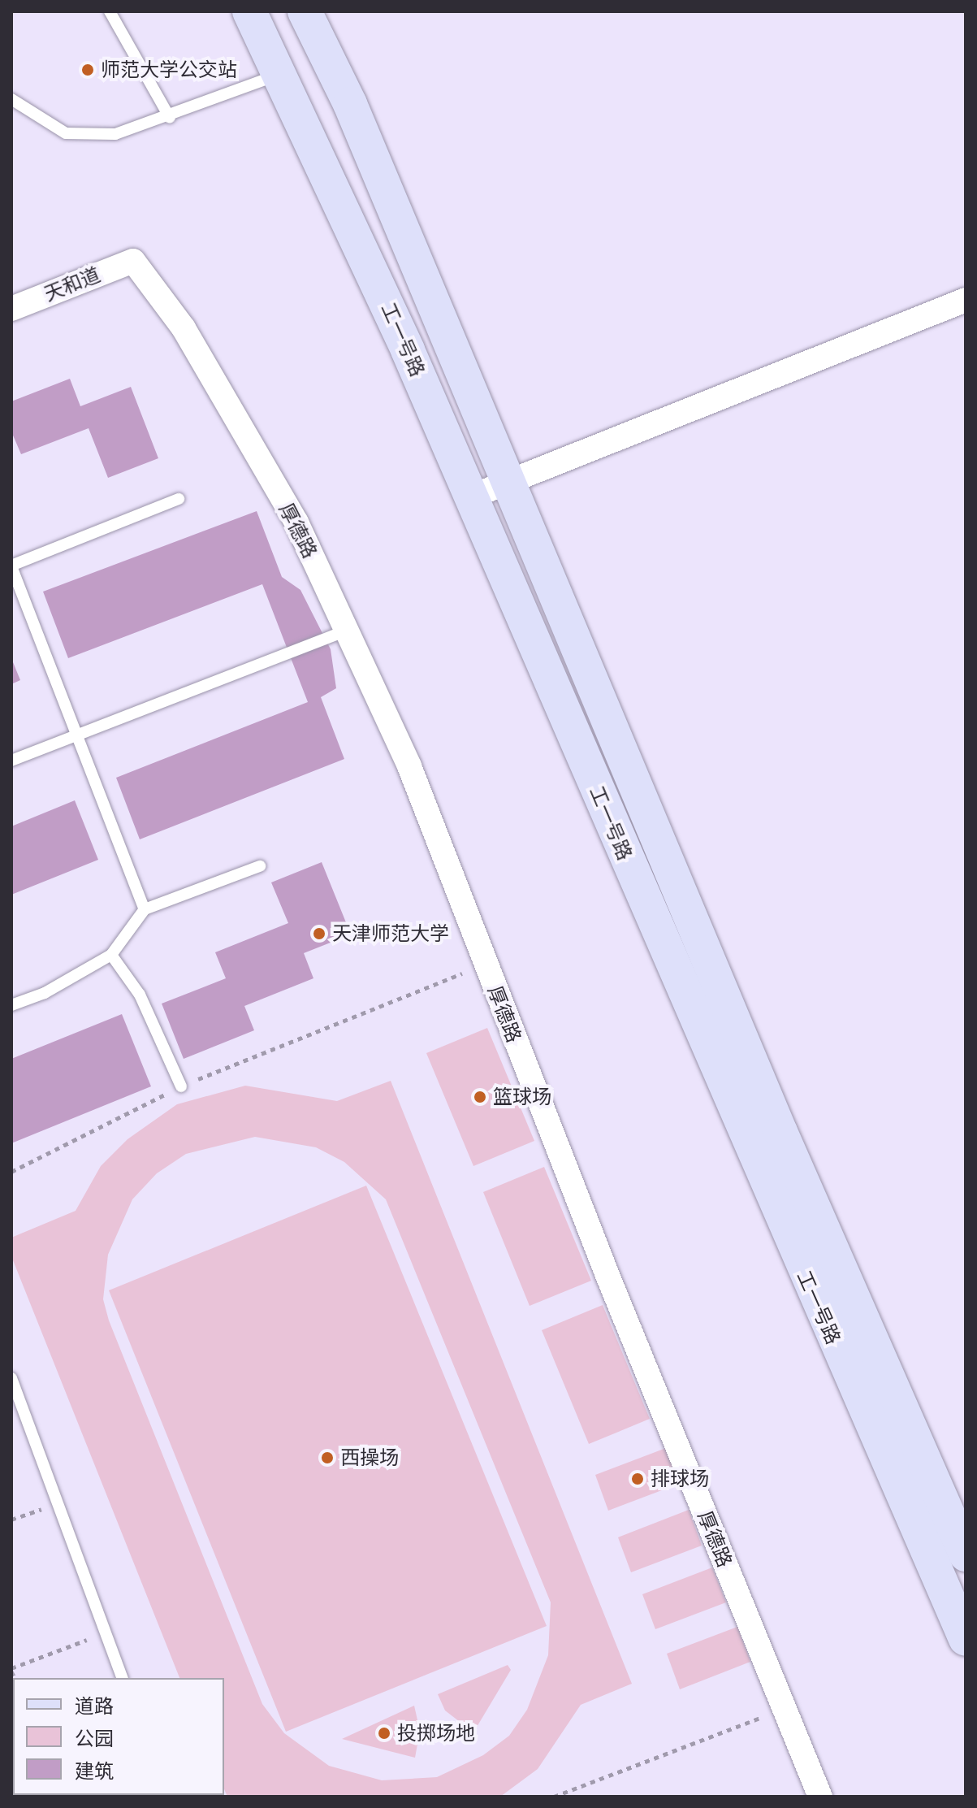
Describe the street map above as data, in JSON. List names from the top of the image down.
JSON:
{
  "streets": {
    "main road": ["工一号路"],
    "street": ["天和道", "厚德路"]
  },
  "crossings": [
    ["天和道", "厚德路"]
  ],
  "places": [
    "师范大学公交站",
    "天津师范大学",
    "篮球场",
    "西操场",
    "排球场",
    "投掷场地"
  ],
  "legend": ["道路", "公园", "建筑"]
}
